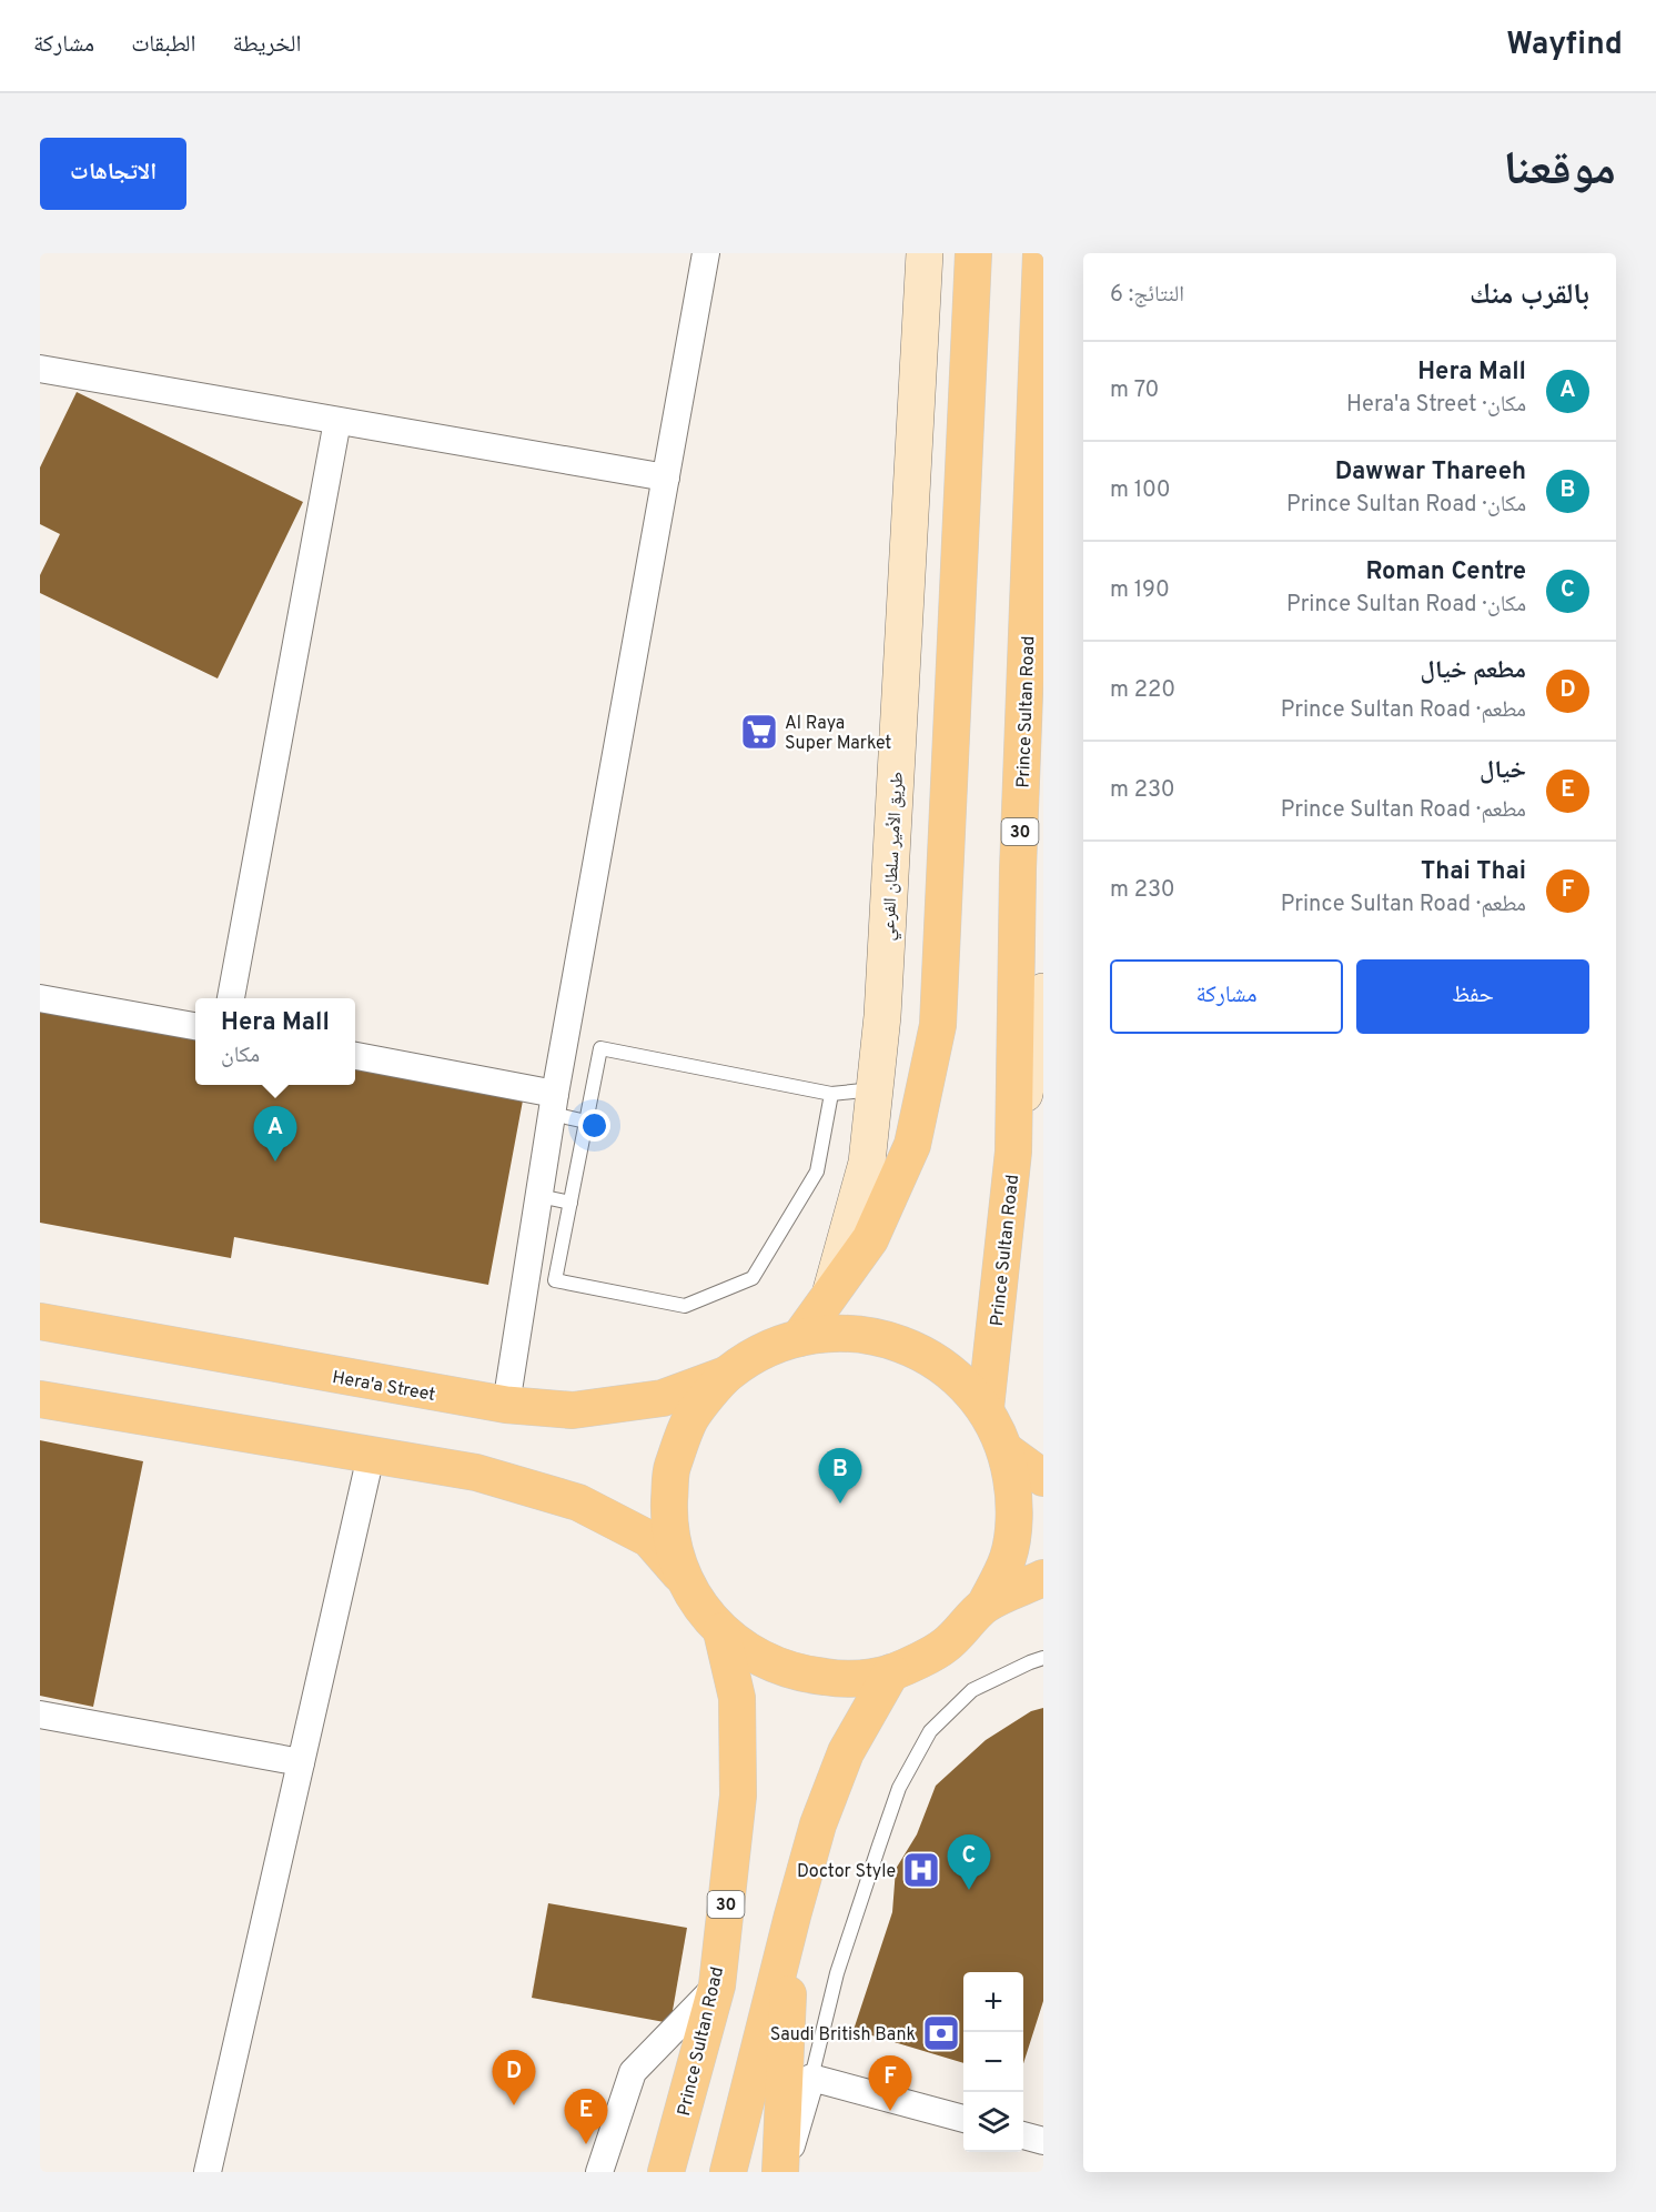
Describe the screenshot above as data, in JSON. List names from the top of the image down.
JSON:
{
  "streets": {
    "main road": [
      "Prince Sultan Road",
      "30",
      "طريق الأمير سلطان الفرعي",
      "Hera'a Street"
    ]
  },
  "places": {
    "supermarket": ["Al Raya Super Market"],
    "hospital": ["Doctor Style"],
    "bank": ["Saudi British Bank"]
  },
  "page": {
    "header": "Wayfind",
    "nav": ["الخريطة", "الطبقات", "مشاركة"],
    "title": "موقعنا",
    "buttons": [
      "الاتجاهات",
      ["حفظ", "مشاركة"]
    ],
    "heading": ["بالقرب منك", "النتائج: 6"],
    "list": [
      {
        "mark": "A",
        "name": "Hera Mall",
        "note": "مكان · Hera'a Street",
        "value": "70 m"
      },
      {
        "mark": "B",
        "name": "Dawwar Thareeh",
        "note": "مكان · Prince Sultan Road",
        "value": "100 m"
      },
      {
        "mark": "C",
        "name": "Roman Centre",
        "note": "مكان · Prince Sultan Road",
        "value": "190 m"
      },
      {
        "mark": "D",
        "name": "مطعم خيال",
        "note": "مطعم · Prince Sultan Road",
        "value": "220 m"
      },
      {
        "mark": "E",
        "name": "خيال",
        "note": "مطعم · Prince Sultan Road",
        "value": "230 m"
      },
      {
        "mark": "F",
        "name": "Thai Thai",
        "note": "مطعم · Prince Sultan Road",
        "value": "230 m"
      }
    ],
    "popup": ["Hera Mall", "مكان"],
    "pins": [
      "A",
      "B",
      "C",
      "D",
      "F",
      "E"
    ],
    "map_buttons": ["+", "−"]
  }
}
